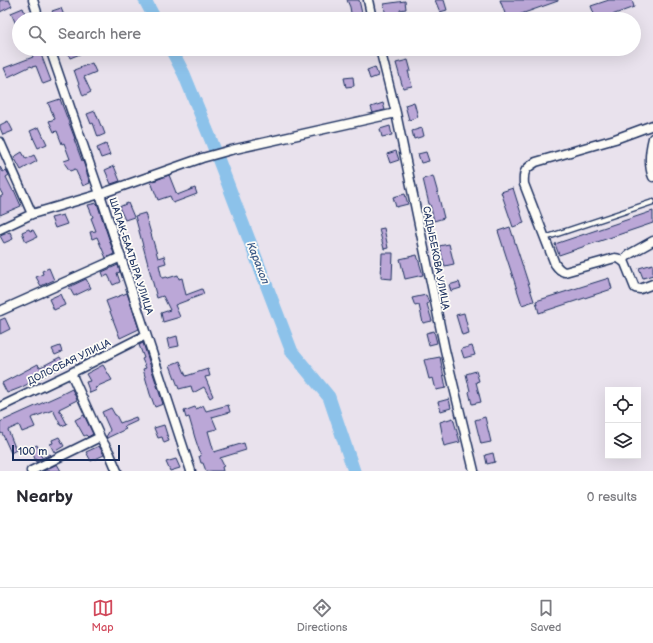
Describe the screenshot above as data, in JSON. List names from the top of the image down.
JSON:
{
  "streets": {
    "street": ["ШАПАК-БААТЫРА УЛИЦА", "САДЫБЕКОВА УЛИЦА", "ДОЛОСБАЯ УЛИЦА"]
  },
  "crossings": [
    ["ШАПАК-БААТЫРА УЛИЦА", "ДОЛОСБАЯ УЛИЦА"]
  ],
  "water": ["Каракол"],
  "scale_bar": "100 m",
  "page": {
    "search": "Search here",
    "scale": "100 m",
    "heading": ["Nearby", "0 results"],
    "nav": ["Map", "Directions", "Saved"]
  }
}
